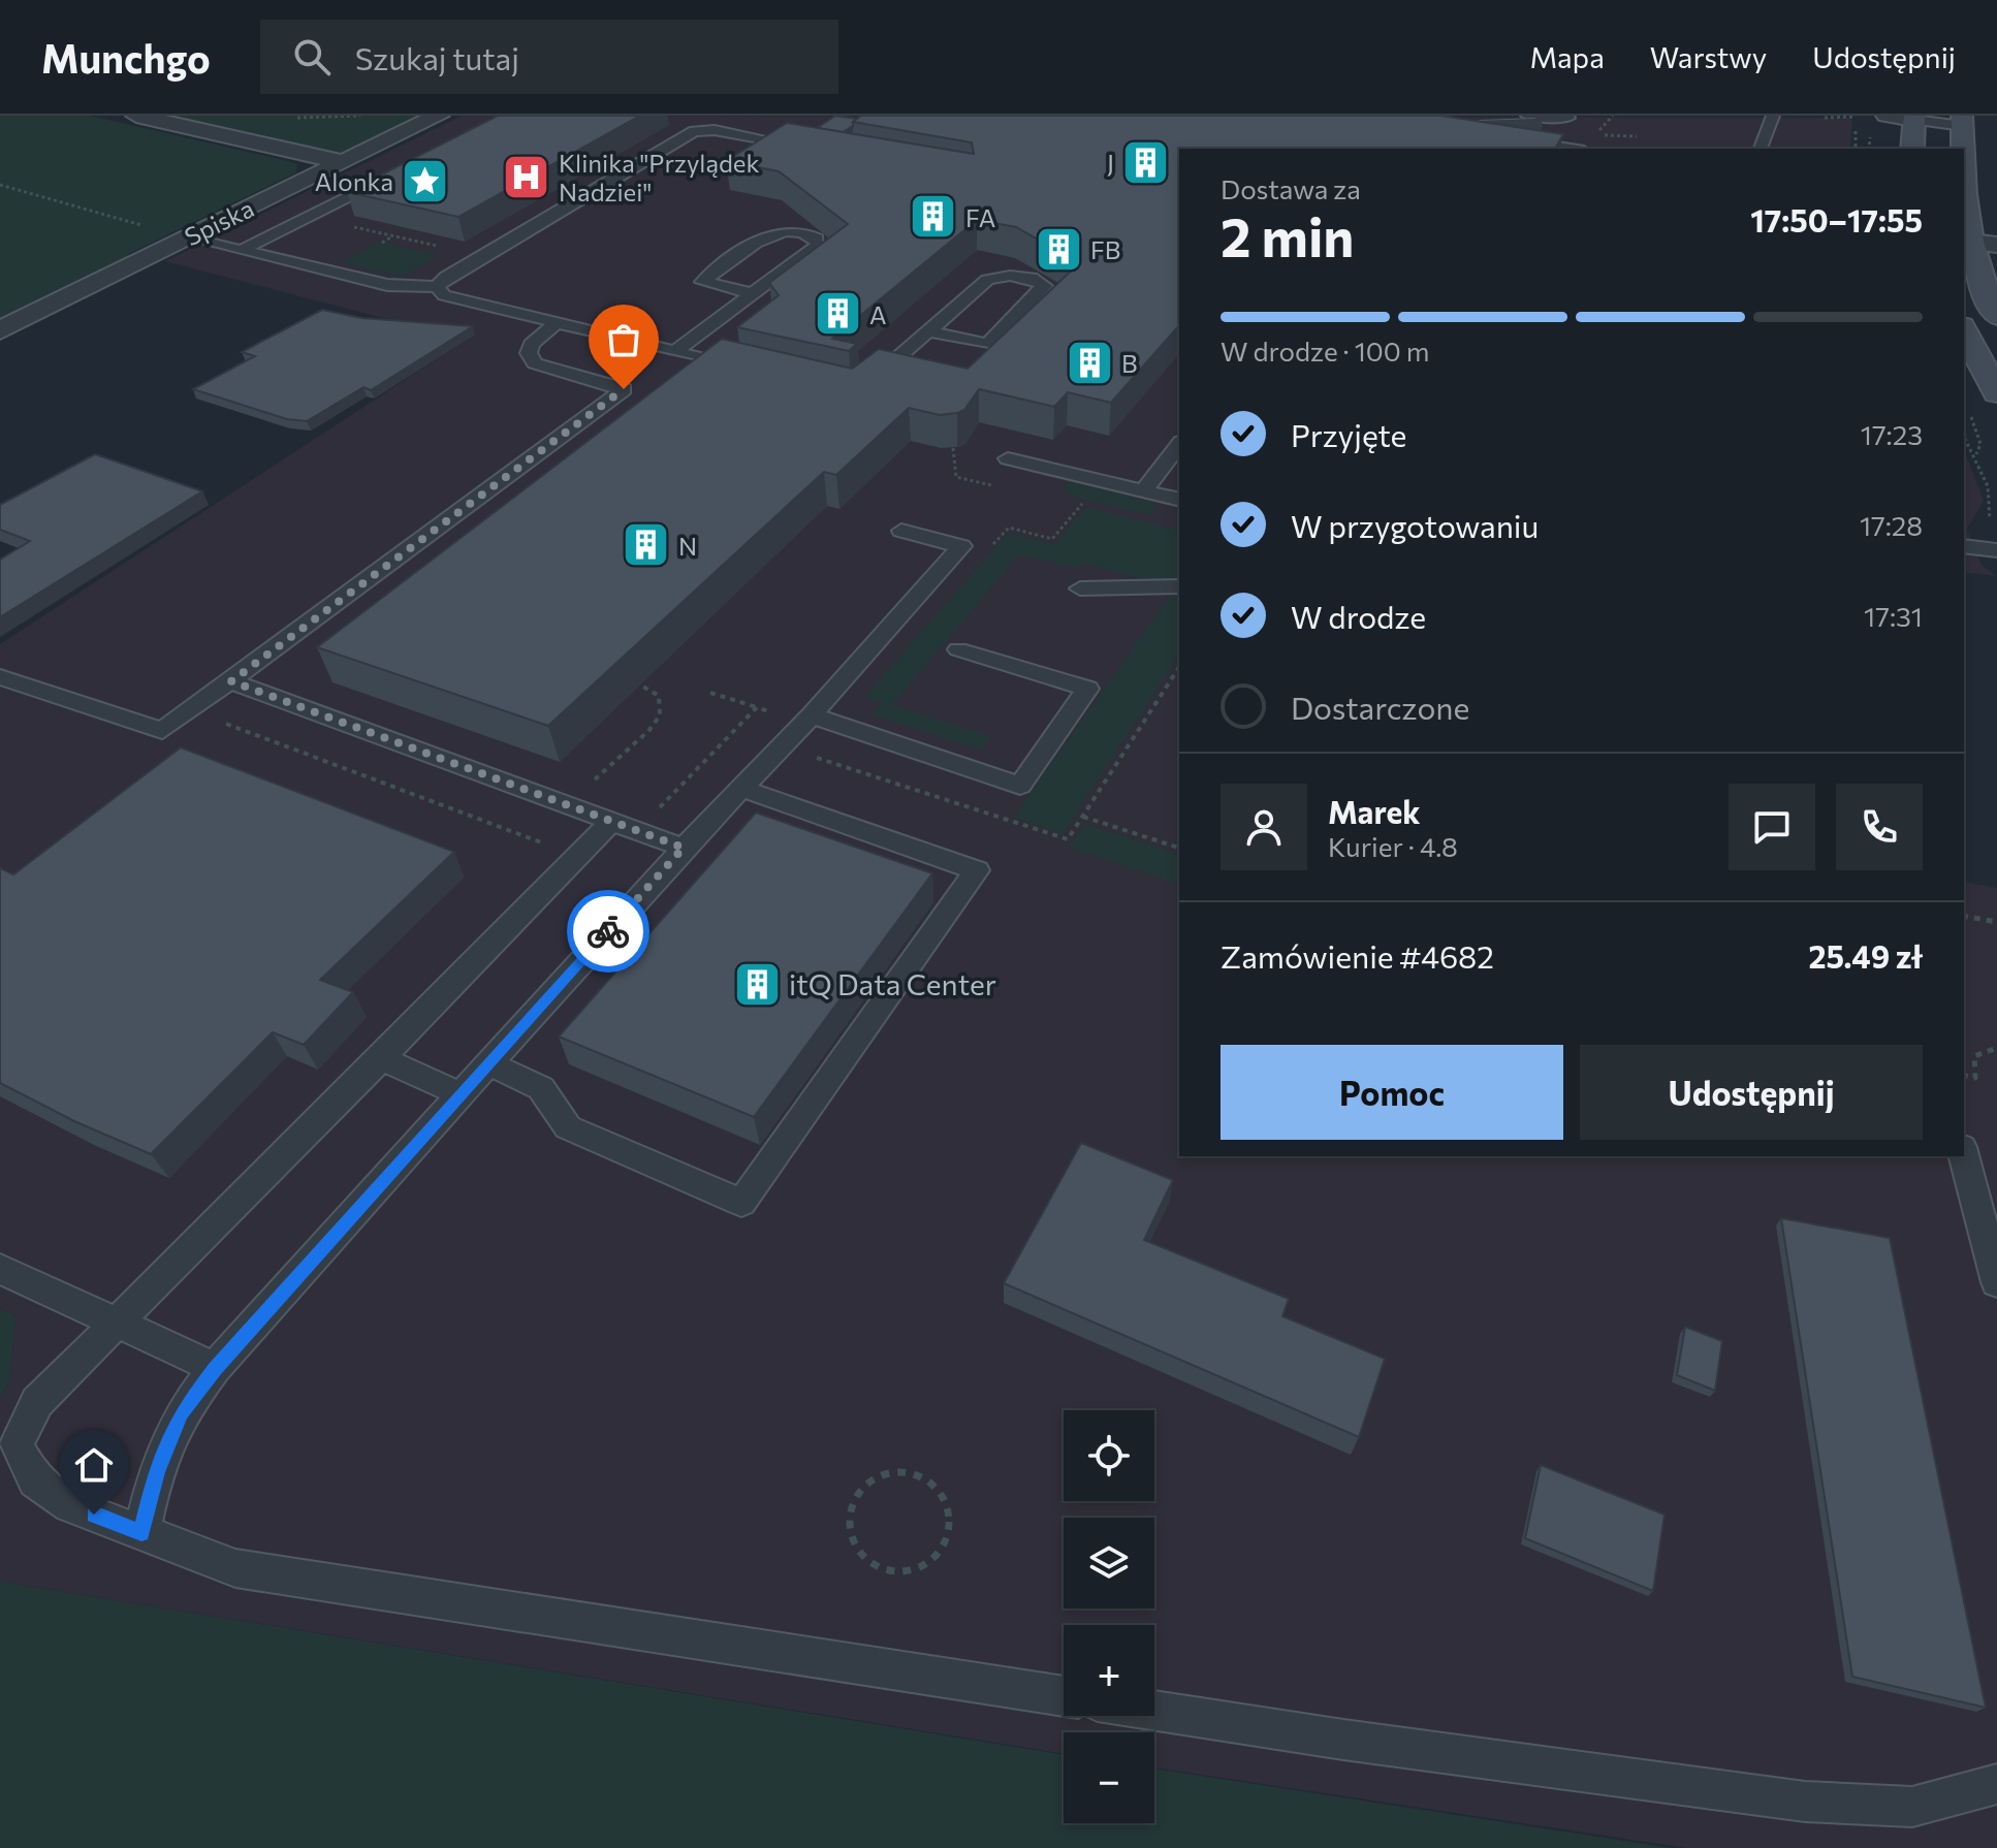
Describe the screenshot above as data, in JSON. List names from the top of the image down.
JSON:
{
  "streets": {
    "street": ["Spiska"]
  },
  "places": {
    "building": [
      "J",
      "FA",
      "FB",
      "A",
      "B",
      "N",
      "itQ Data Center"
    ],
    "hospital": ["Klinika \"Przylądek Nadziei\""],
    "place": ["Alonka"]
  },
  "page": {
    "header": "Munchgo",
    "search": "Szukaj tutaj",
    "nav": ["Mapa", "Warstwy", "Udostępnij"],
    "heading": ["2 min", "Dostawa za", "17:50–17:55"],
    "panel": [
      "Marek",
      "Kurier · 4.8",
      "Zamówienie #4682",
      "25.49 zł"
    ],
    "bar": "W drodze · 100 m",
    "list": [
      ["Przyjęte", "17:23"],
      ["W przygotowaniu", "17:28"],
      ["W drodze", "17:31"],
      "Dostarczone"
    ],
    "buttons": ["Pomoc", "Udostępnij"],
    "map_buttons": ["+", "−"]
  }
}
